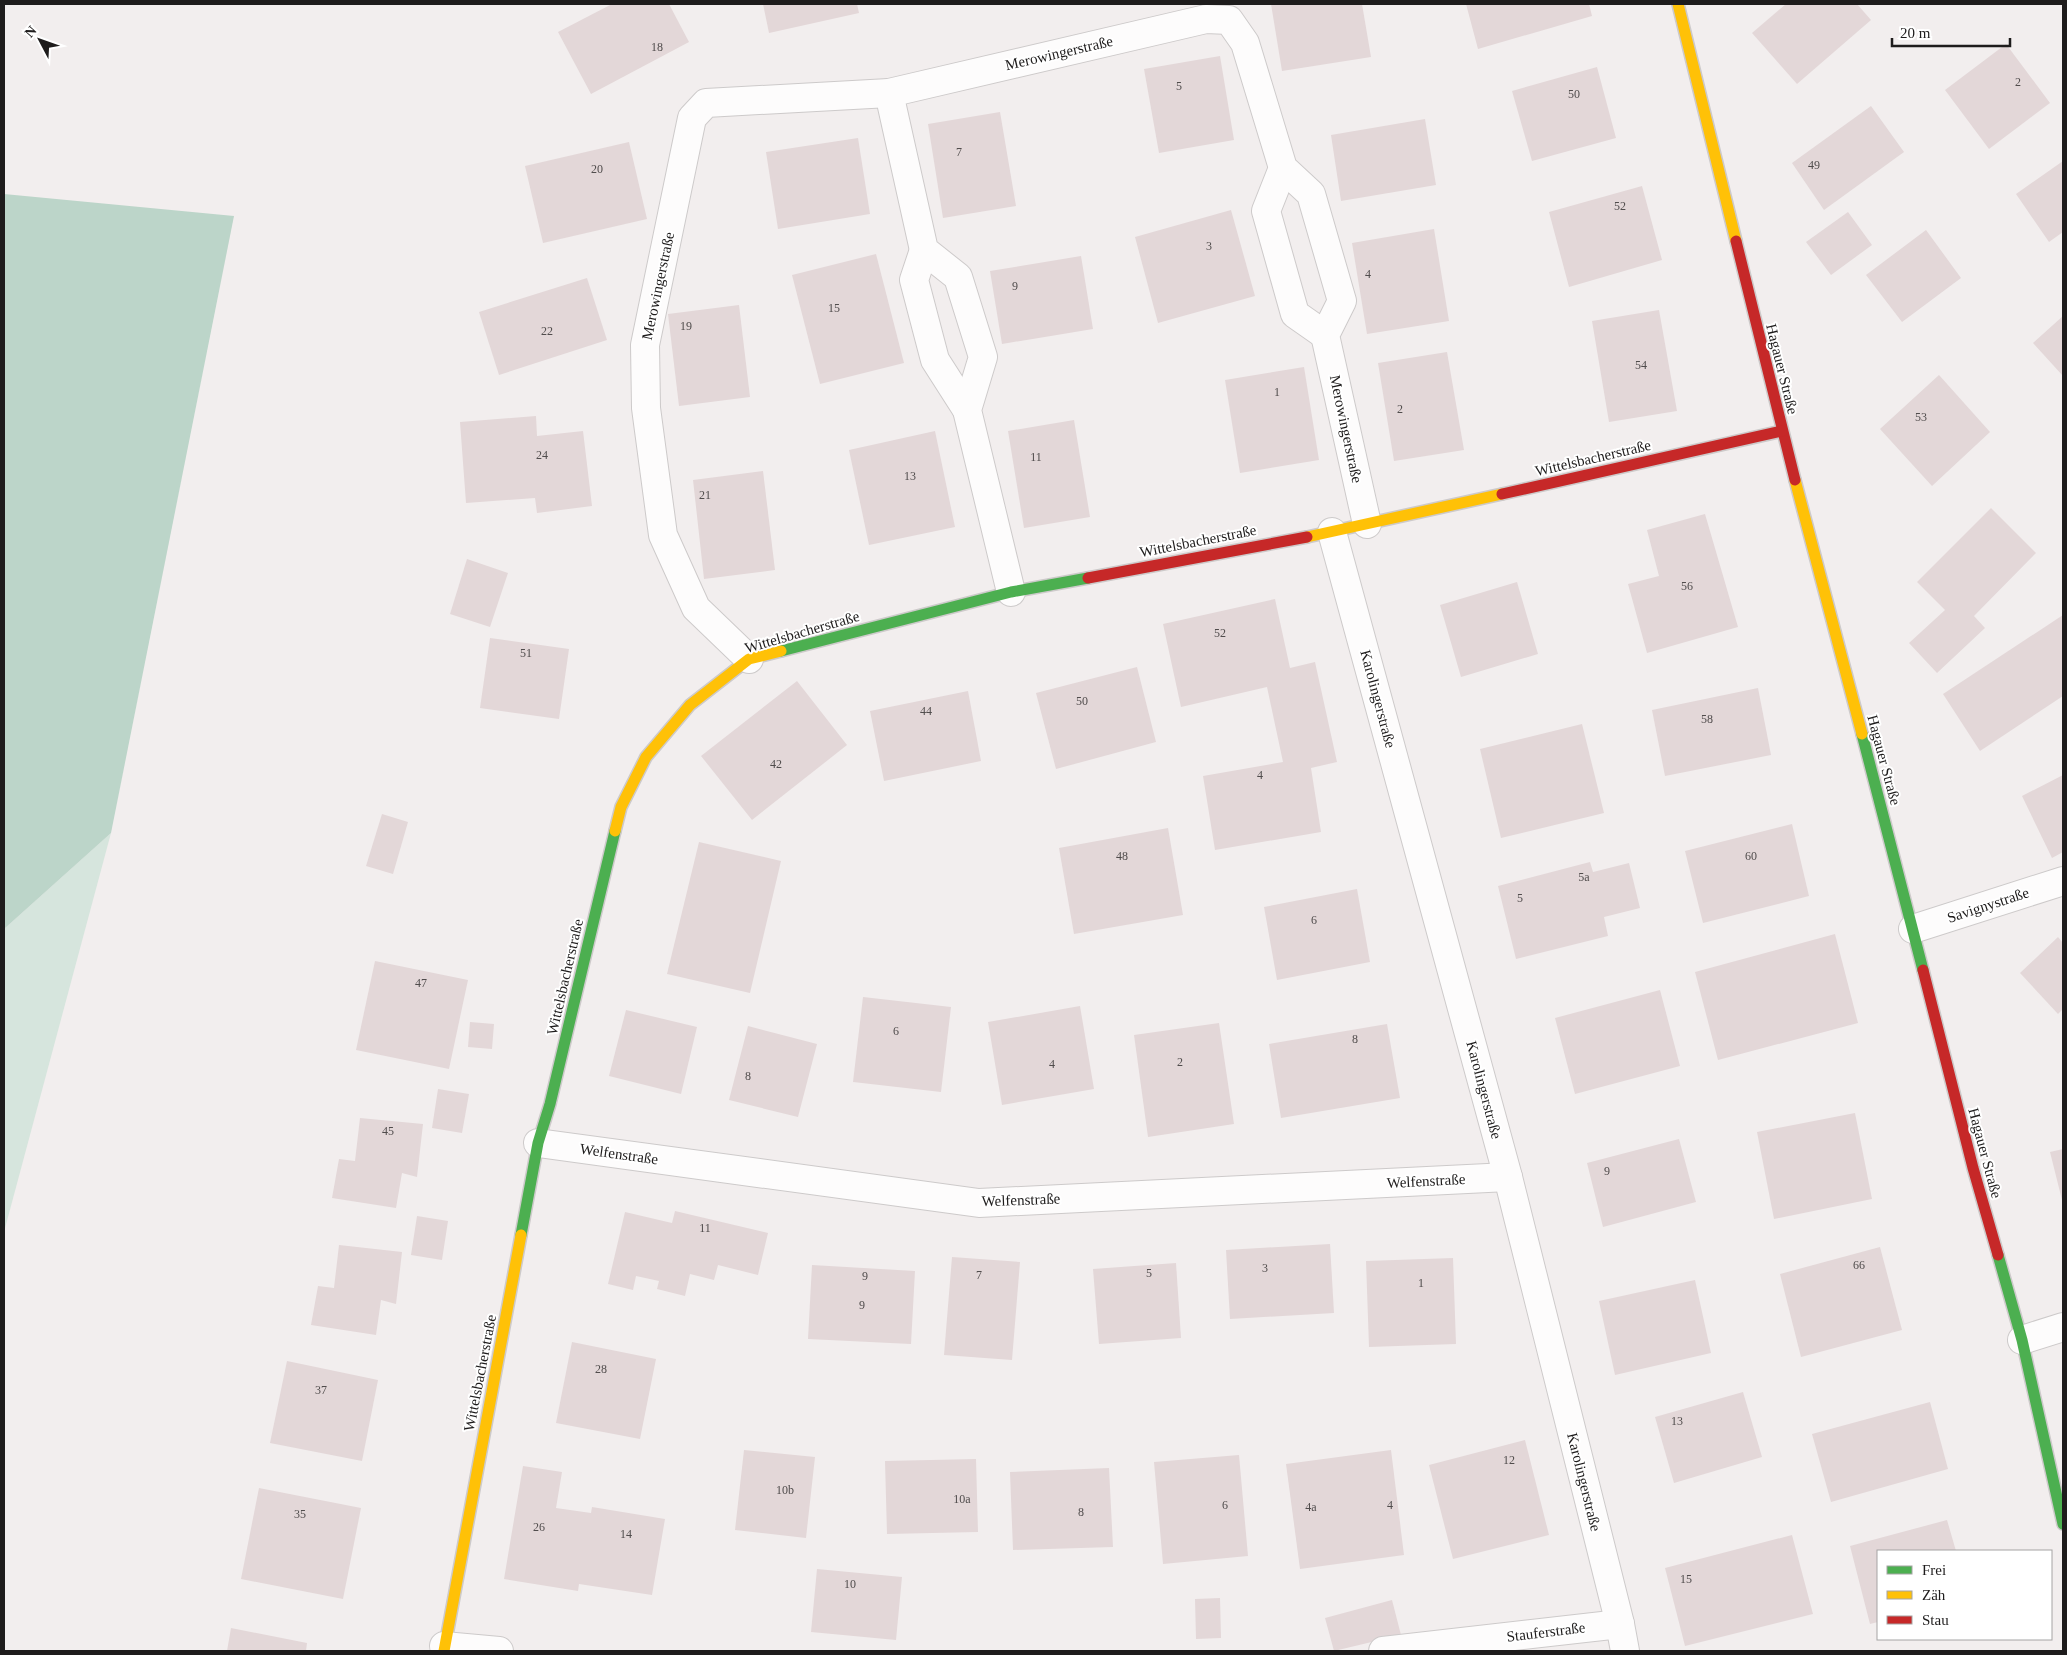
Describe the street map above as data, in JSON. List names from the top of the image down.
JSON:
{
  "streets": {
    "street": [
      "Merowingerstraße",
      "Hagauer Straße",
      "Wittelsbacherstraße",
      "Karolingerstraße",
      "Savignystraße",
      "Welfenstraße",
      "Stauferstraße"
    ]
  },
  "crossings": [
    ["Merowingerstraße", "Wittelsbacherstraße"],
    ["Hagauer Straße", "Wittelsbacherstraße"],
    ["Hagauer Straße", "Savignystraße"],
    ["Wittelsbacherstraße", "Karolingerstraße"],
    ["Wittelsbacherstraße", "Welfenstraße"],
    ["Karolingerstraße", "Welfenstraße"],
    ["Karolingerstraße", "Stauferstraße"]
  ],
  "house_numbers": [
    "18",
    "2",
    "5",
    "50",
    "7",
    "49",
    "20",
    "52",
    "3",
    "4",
    "9",
    "15",
    "19",
    "22",
    "54",
    "1",
    "2",
    "53",
    "24",
    "11",
    "13",
    "21",
    "56",
    "52",
    "51",
    "50",
    "44",
    "58",
    "42",
    "4",
    "48",
    "60",
    "5a",
    "5",
    "6",
    "47",
    "6",
    "8",
    "2",
    "4",
    "8",
    "45",
    "9",
    "11",
    "66",
    "3",
    "5",
    "7",
    "9",
    "1",
    "9",
    "28",
    "37",
    "13",
    "12",
    "10b",
    "10a",
    "6",
    "4",
    "4a",
    "8",
    "35",
    "26",
    "14",
    "15",
    "10"
  ],
  "legend": ["Frei", "Zäh", "Stau"],
  "scale_bar": "20 m",
  "north": "top left"
}
